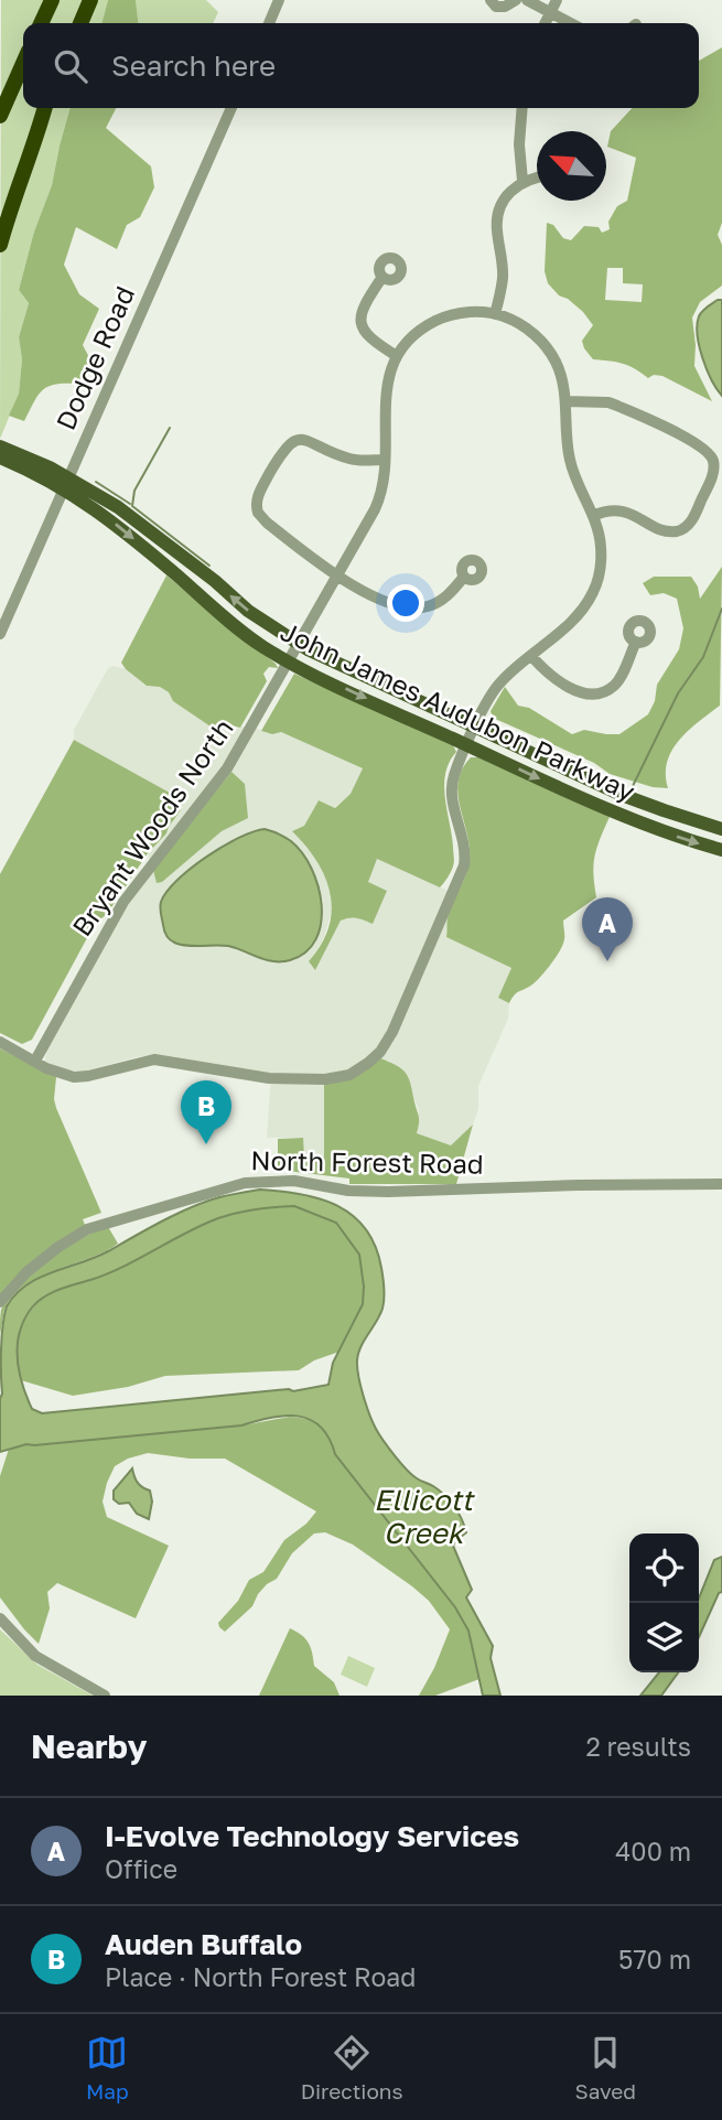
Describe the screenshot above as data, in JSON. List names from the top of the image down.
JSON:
{
  "streets": {
    "main road": ["John James Audubon Parkway"],
    "street": ["Dodge Road", "Bryant Woods North", "North Forest Road"]
  },
  "crossings": [
    ["Dodge Road", "John James Audubon Parkway"],
    ["John James Audubon Parkway", "Bryant Woods North"]
  ],
  "water": ["Ellicott Creek"],
  "north": "top left",
  "page": {
    "search": "Search here",
    "pins": ["A", "B"],
    "heading": ["Nearby", "2 results"],
    "list": [
      {
        "mark": "A",
        "name": "I-Evolve Technology Services",
        "note": "Office",
        "value": "400 m"
      },
      {
        "mark": "B",
        "name": "Auden Buffalo",
        "note": "Place · North Forest Road",
        "value": "570 m"
      }
    ],
    "nav": ["Map", "Directions", "Saved"]
  }
}
